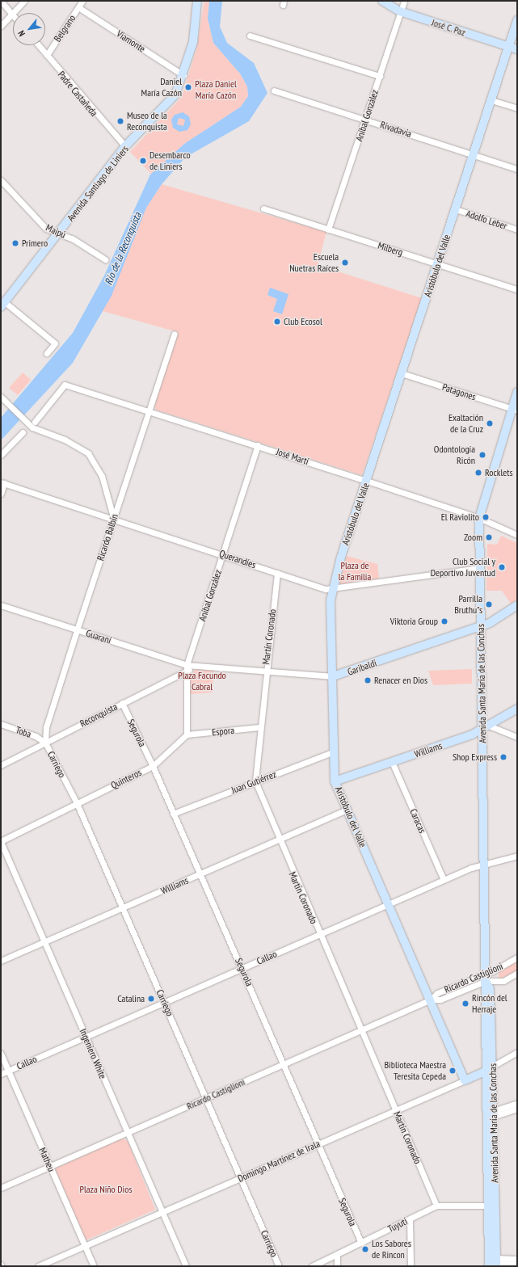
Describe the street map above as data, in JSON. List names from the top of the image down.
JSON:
{
  "streets": {
    "street": [
      "José C. Paz",
      "Belgrano",
      "Viamonte",
      "Padre Castañeda",
      "Aníbal González",
      "Rivadavia",
      "Avenida Santiago de Liniers",
      "Adolfo Leber",
      "Maipú",
      "Milberg",
      "Aristóbulo del Valle",
      "Patagones",
      "José Martí",
      "Ricardo Balbín",
      "Querandíes",
      "Guaraní",
      "Martín Coronado",
      "Garibaldi",
      "Avenida Santa María de las Conchas",
      "Reconquista",
      "Espora",
      "Toba",
      "Segurola",
      "Williams",
      "Carriego",
      "Quinteros",
      "Juan Gutiérrez",
      "Caracas",
      "Callao",
      "Ricardo Castiglioni",
      "Ingeniero White",
      "Matheu",
      "Domingo Martínez de Irala",
      "Tuyutí"
    ]
  },
  "crossings": [
    ["José C. Paz", "Aníbal González"],
    ["José C. Paz", "Aristóbulo del Valle"],
    ["Belgrano", "Viamonte"],
    ["Belgrano", "Padre Castañeda"],
    ["Viamonte", "Avenida Santiago de Liniers"],
    ["Padre Castañeda", "Avenida Santiago de Liniers"],
    ["Aníbal González", "Rivadavia"],
    ["Aníbal González", "Milberg"],
    ["Aníbal González", "José Martí"],
    ["Aníbal González", "Querandíes"],
    ["Aníbal González", "Guaraní"],
    ["Aníbal González", "Reconquista"],
    ["Rivadavia", "Aristóbulo del Valle"],
    ["Avenida Santiago de Liniers", "Maipú"],
    ["Adolfo Leber", "Aristóbulo del Valle"],
    ["Milberg", "Aristóbulo del Valle"],
    ["Aristóbulo del Valle", "Patagones"],
    ["Aristóbulo del Valle", "José Martí"],
    ["Aristóbulo del Valle", "Querandíes"],
    ["Aristóbulo del Valle", "Garibaldi"],
    ["Aristóbulo del Valle", "Williams"],
    ["Aristóbulo del Valle", "Juan Gutiérrez"],
    ["Aristóbulo del Valle", "Callao"],
    ["Aristóbulo del Valle", "Ricardo Castiglioni"],
    ["Aristóbulo del Valle", "Domingo Martínez de Irala"],
    ["Patagones", "Avenida Santa María de las Conchas"],
    ["José Martí", "Ricardo Balbín"],
    ["José Martí", "Avenida Santa María de las Conchas"],
    ["Ricardo Balbín", "Querandíes"],
    ["Ricardo Balbín", "Guaraní"],
    ["Ricardo Balbín", "Reconquista"],
    ["Ricardo Balbín", "Toba"],
    ["Ricardo Balbín", "Carriego"],
    ["Querandíes", "Martín Coronado"],
    ["Querandíes", "Avenida Santa María de las Conchas"],
    ["Guaraní", "Garibaldi"],
    ["Guaraní", "Reconquista"],
    ["Martín Coronado", "Garibaldi"],
    ["Martín Coronado", "Espora"],
    ["Martín Coronado", "Williams"],
    ["Martín Coronado", "Juan Gutiérrez"],
    ["Martín Coronado", "Callao"],
    ["Martín Coronado", "Ricardo Castiglioni"],
    ["Martín Coronado", "Domingo Martínez de Irala"],
    ["Martín Coronado", "Tuyutí"],
    ["Garibaldi", "Avenida Santa María de las Conchas"],
    ["Garibaldi", "Reconquista"],
    ["Avenida Santa María de las Conchas", "Williams"],
    ["Avenida Santa María de las Conchas", "Callao"],
    ["Avenida Santa María de las Conchas", "Ricardo Castiglioni"],
    ["Avenida Santa María de las Conchas", "Domingo Martínez de Irala"],
    ["Avenida Santa María de las Conchas", "Tuyutí"],
    ["Reconquista", "Toba"],
    ["Reconquista", "Segurola"],
    ["Reconquista", "Carriego"],
    ["Espora", "Quinteros"],
    ["Toba", "Carriego"],
    ["Segurola", "Williams"],
    ["Segurola", "Quinteros"],
    ["Segurola", "Juan Gutiérrez"],
    ["Segurola", "Callao"],
    ["Segurola", "Ricardo Castiglioni"],
    ["Segurola", "Domingo Martínez de Irala"],
    ["Segurola", "Tuyutí"],
    ["Williams", "Carriego"],
    ["Williams", "Caracas"],
    ["Williams", "Ingeniero White"],
    ["Carriego", "Quinteros"],
    ["Carriego", "Callao"],
    ["Carriego", "Ricardo Castiglioni"],
    ["Carriego", "Domingo Martínez de Irala"],
    ["Quinteros", "Ingeniero White"],
    ["Caracas", "Callao"],
    ["Callao", "Ingeniero White"],
    ["Callao", "Matheu"],
    ["Ricardo Castiglioni", "Ingeniero White"],
    ["Ricardo Castiglioni", "Matheu"],
    ["Ingeniero White", "Domingo Martínez de Irala"],
    ["Matheu", "Domingo Martínez de Irala"]
  ],
  "water": ["Río de la Reconquista"],
  "parks": [
    "Plaza Daniel María Cazón",
    "Plaza de la Familia",
    "Plaza Facundo Cabral",
    "Plaza Niño Dios"
  ],
  "places": [
    "Daniel María Cazón",
    "Museo de la Reconquista",
    "Desembarco de Liniers",
    "Primero",
    "Escuela Nuetras Raíces",
    "Club Ecosol",
    "Exaltación de la Cruz",
    "Odontología Ricón",
    "Rocklets",
    "El Raviolito",
    "Zoom",
    "Club Social y Deportivo Juventud",
    "Parrilla Bruthu\"s",
    "Viktoria Group",
    "Renacer en Dios",
    "Shop Express",
    "Catalina",
    "Rincón del Herraje",
    "Biblioteca Maestra Teresita Cepeda",
    "Los Sabores de Rincon"
  ],
  "north": "bottom left"
}
